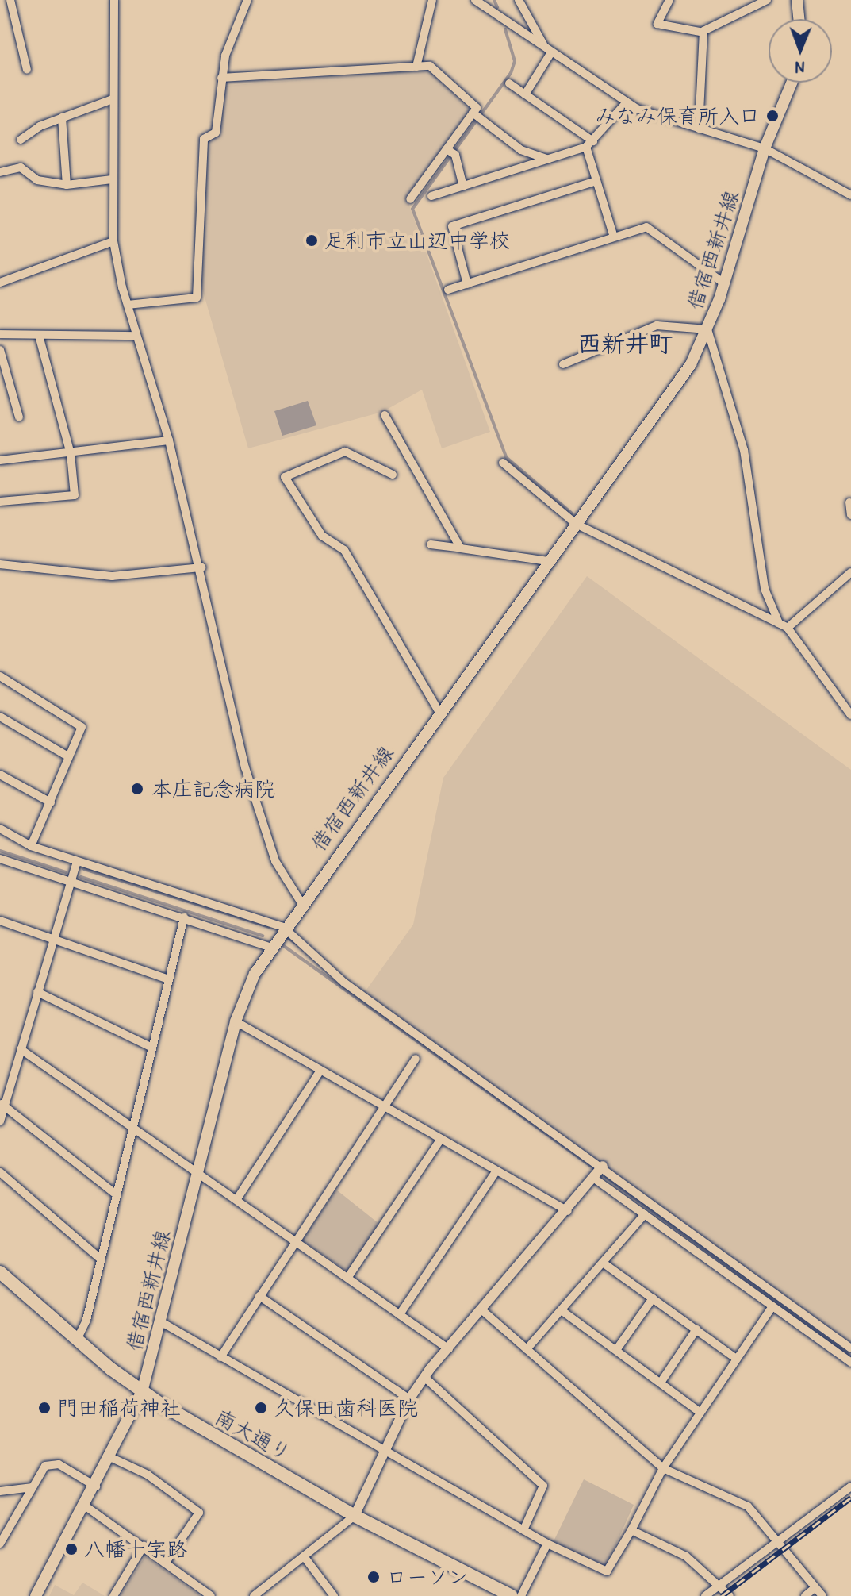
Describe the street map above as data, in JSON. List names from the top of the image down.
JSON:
{
  "streets": {
    "main road": ["借宿西新井線", "南大通り"]
  },
  "crossings": [
    ["借宿西新井線", "南大通り"]
  ],
  "districts": ["西新井町"],
  "places": [
    "みなみ保育所入口",
    "足利市立山辺中学校",
    "本庄記念病院",
    "門田稲荷神社",
    "久保田歯科医院",
    "八幡十字路",
    "ローソン"
  ],
  "north": "bottom"
}
